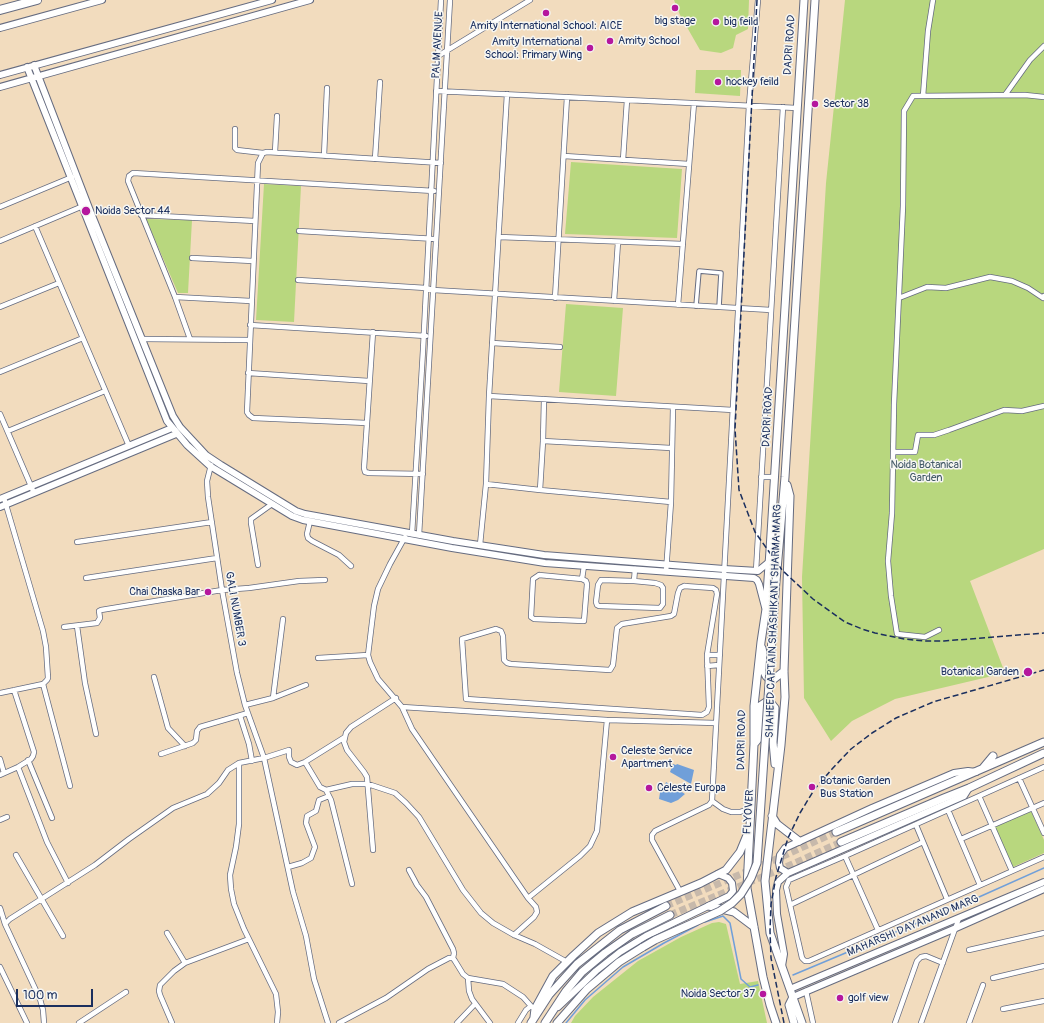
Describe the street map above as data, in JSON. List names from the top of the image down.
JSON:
{
  "streets": {
    "main road": ["DADRI ROAD", "SHAHEED CAPTAIN SHASHIKANT SHARMA MARG", "FLYOVER"],
    "street": ["PALM AVENUE", "GALI NUMBER 3", "MAHARSHI DAYANAND MARG"]
  },
  "crossings": [
    ["DADRI ROAD", "SHAHEED CAPTAIN SHASHIKANT SHARMA MARG"],
    ["DADRI ROAD", "FLYOVER"],
    ["SHAHEED CAPTAIN SHASHIKANT SHARMA MARG", "FLYOVER"],
    ["SHAHEED CAPTAIN SHASHIKANT SHARMA MARG", "MAHARSHI DAYANAND MARG"]
  ],
  "parks": ["Noida Botanical Garden"],
  "places": [
    "big stage",
    "Amity International School: AICE",
    "big feild",
    "Amity School",
    "Amity International School: Primary Wing",
    "hockey feild",
    "Sector 38",
    "Noida Sector 44",
    "Chai Chaska Bar",
    "Botanical Garden",
    "Celeste Service Apartment",
    "Botanic Garden Bus Station",
    "Celeste Europa",
    "Noida Sector 37",
    "golf view"
  ],
  "scale_bar": "100 m"
}
